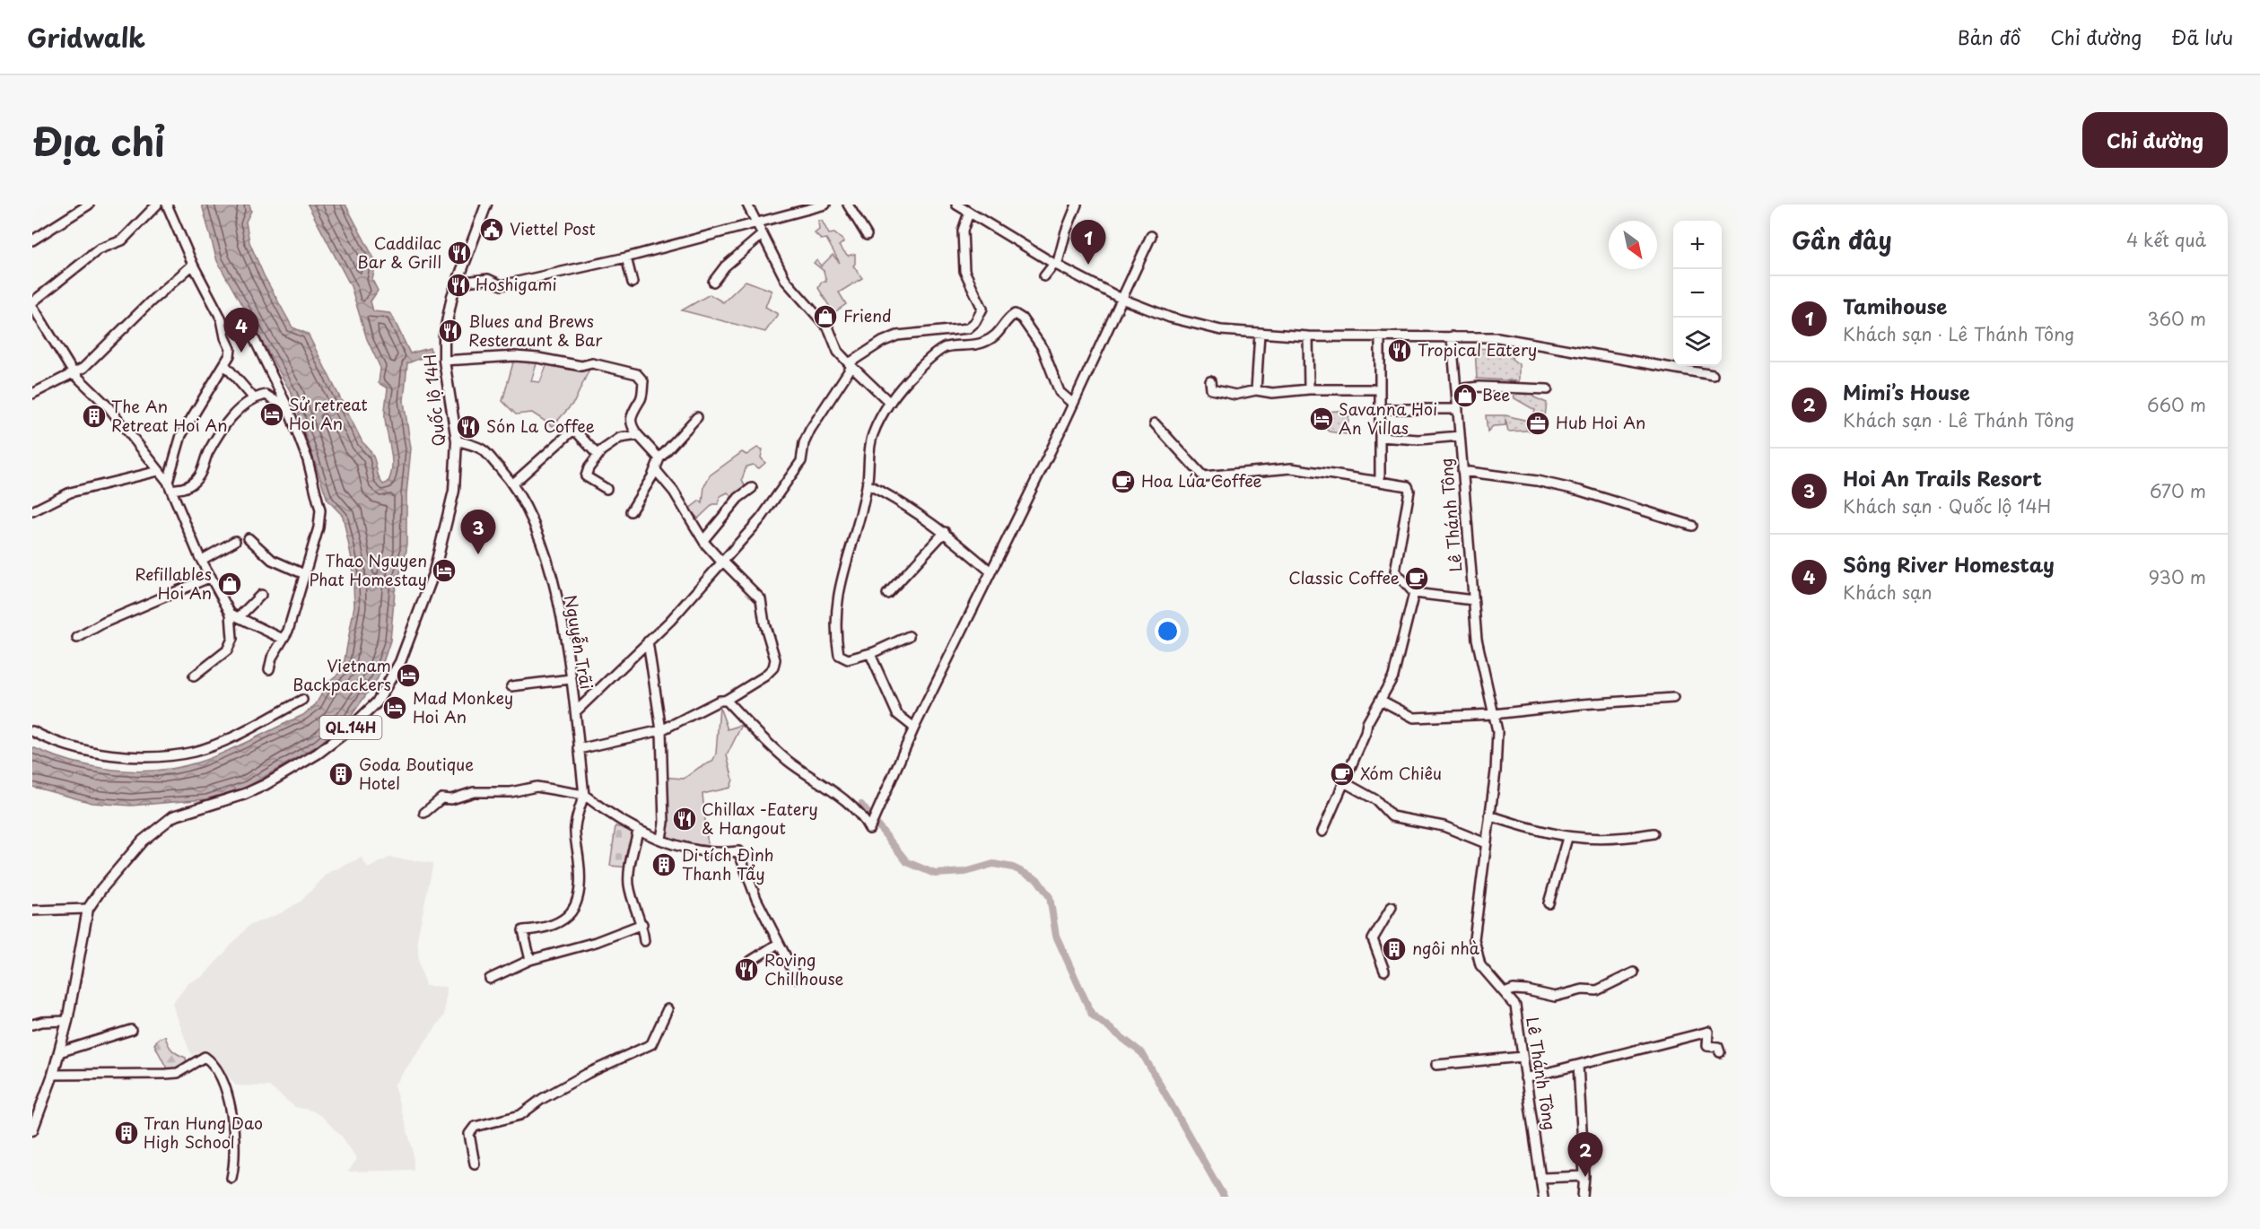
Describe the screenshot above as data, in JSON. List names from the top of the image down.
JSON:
{
  "streets": {
    "main road": ["Quốc lộ 14H", "QL.14H"],
    "street": ["Lê Thánh Tông", "Nguyễn Trãi"]
  },
  "crossings": [
    ["Quốc lộ 14H", "Nguyễn Trãi"]
  ],
  "places": {
    "public building": ["Viettel Post"],
    "restaurant": [
      "Caddilac Bar & Grill",
      "Hoshigami",
      "Blues and Brews Resteraunt & Bar",
      "Tropical Eatery",
      "Són La Coffee",
      "Chillax -Eatery & Hangout",
      "Roving Chillhouse"
    ],
    "shop": ["Friend", "Bee", "Refillables Hoi An"],
    "hotel": [
      "Sử retreat Hoi An",
      "Savanna Hoi An Villas",
      "Thao Nguyen Phat Homestay",
      "Vietnam Backpackers",
      "Mad Monkey Hoi An"
    ],
    "building": [
      "The An Retreat Hoi An",
      "Goda Boutique Hotel",
      "Di tích Đình Thanh Tẩy",
      "ngôi nhà",
      "Tran Hung Dao High School"
    ],
    "office": ["Hub Hoi An"],
    "cafe": ["Hoa Lúa Coffee", "Classic Coffee", "Xóm Chiêu"]
  },
  "north": "bottom right",
  "page": {
    "header": "Gridwalk",
    "nav": ["Bản đồ", "Chỉ đường", "Đã lưu"],
    "title": "Địa chỉ",
    "buttons": "Chỉ đường",
    "heading": ["Gần đây", "4 kết quả"],
    "pins": [
      "1",
      "4",
      "3",
      "2"
    ],
    "map_buttons": ["+", "−"],
    "list": [
      {
        "mark": "1",
        "name": "Tamihouse",
        "note": "Khách sạn · Lê Thánh Tông",
        "value": "360 m"
      },
      {
        "mark": "2",
        "name": "Mimi’s House",
        "note": "Khách sạn · Lê Thánh Tông",
        "value": "660 m"
      },
      {
        "mark": "3",
        "name": "Hoi An Trails Resort",
        "note": "Khách sạn · Quốc lộ 14H",
        "value": "670 m"
      },
      {
        "mark": "4",
        "name": "Sông River Homestay",
        "note": "Khách sạn",
        "value": "930 m"
      }
    ]
  }
}
